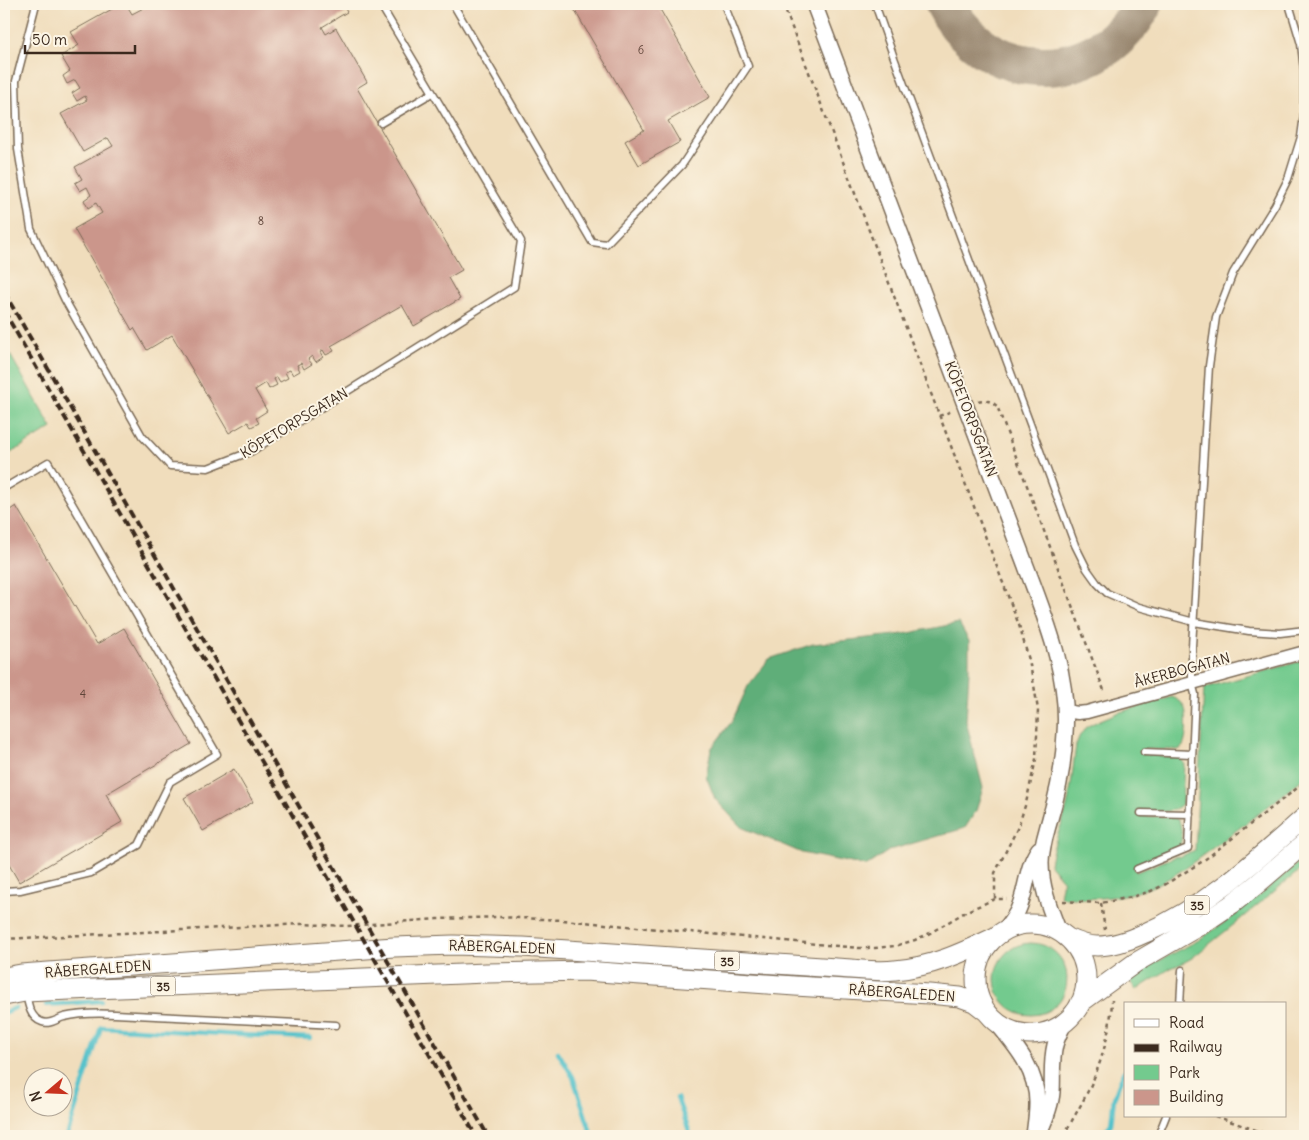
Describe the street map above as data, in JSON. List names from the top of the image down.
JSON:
{
  "streets": {
    "main road": ["35", "RÅBERGALEDEN"],
    "street": ["KÖPETORPSGATAN", "ÅKERBOGATAN"]
  },
  "crossings": [
    ["KÖPETORPSGATAN", "ÅKERBOGATAN"],
    ["KÖPETORPSGATAN", "35"],
    ["KÖPETORPSGATAN", "RÅBERGALEDEN"],
    ["35", "RÅBERGALEDEN"]
  ],
  "house_numbers": ["6", "8", "4"],
  "legend": [
    "Road",
    "Railway",
    "Park",
    "Building"
  ],
  "scale_bar": "50 m",
  "north": "left"
}
